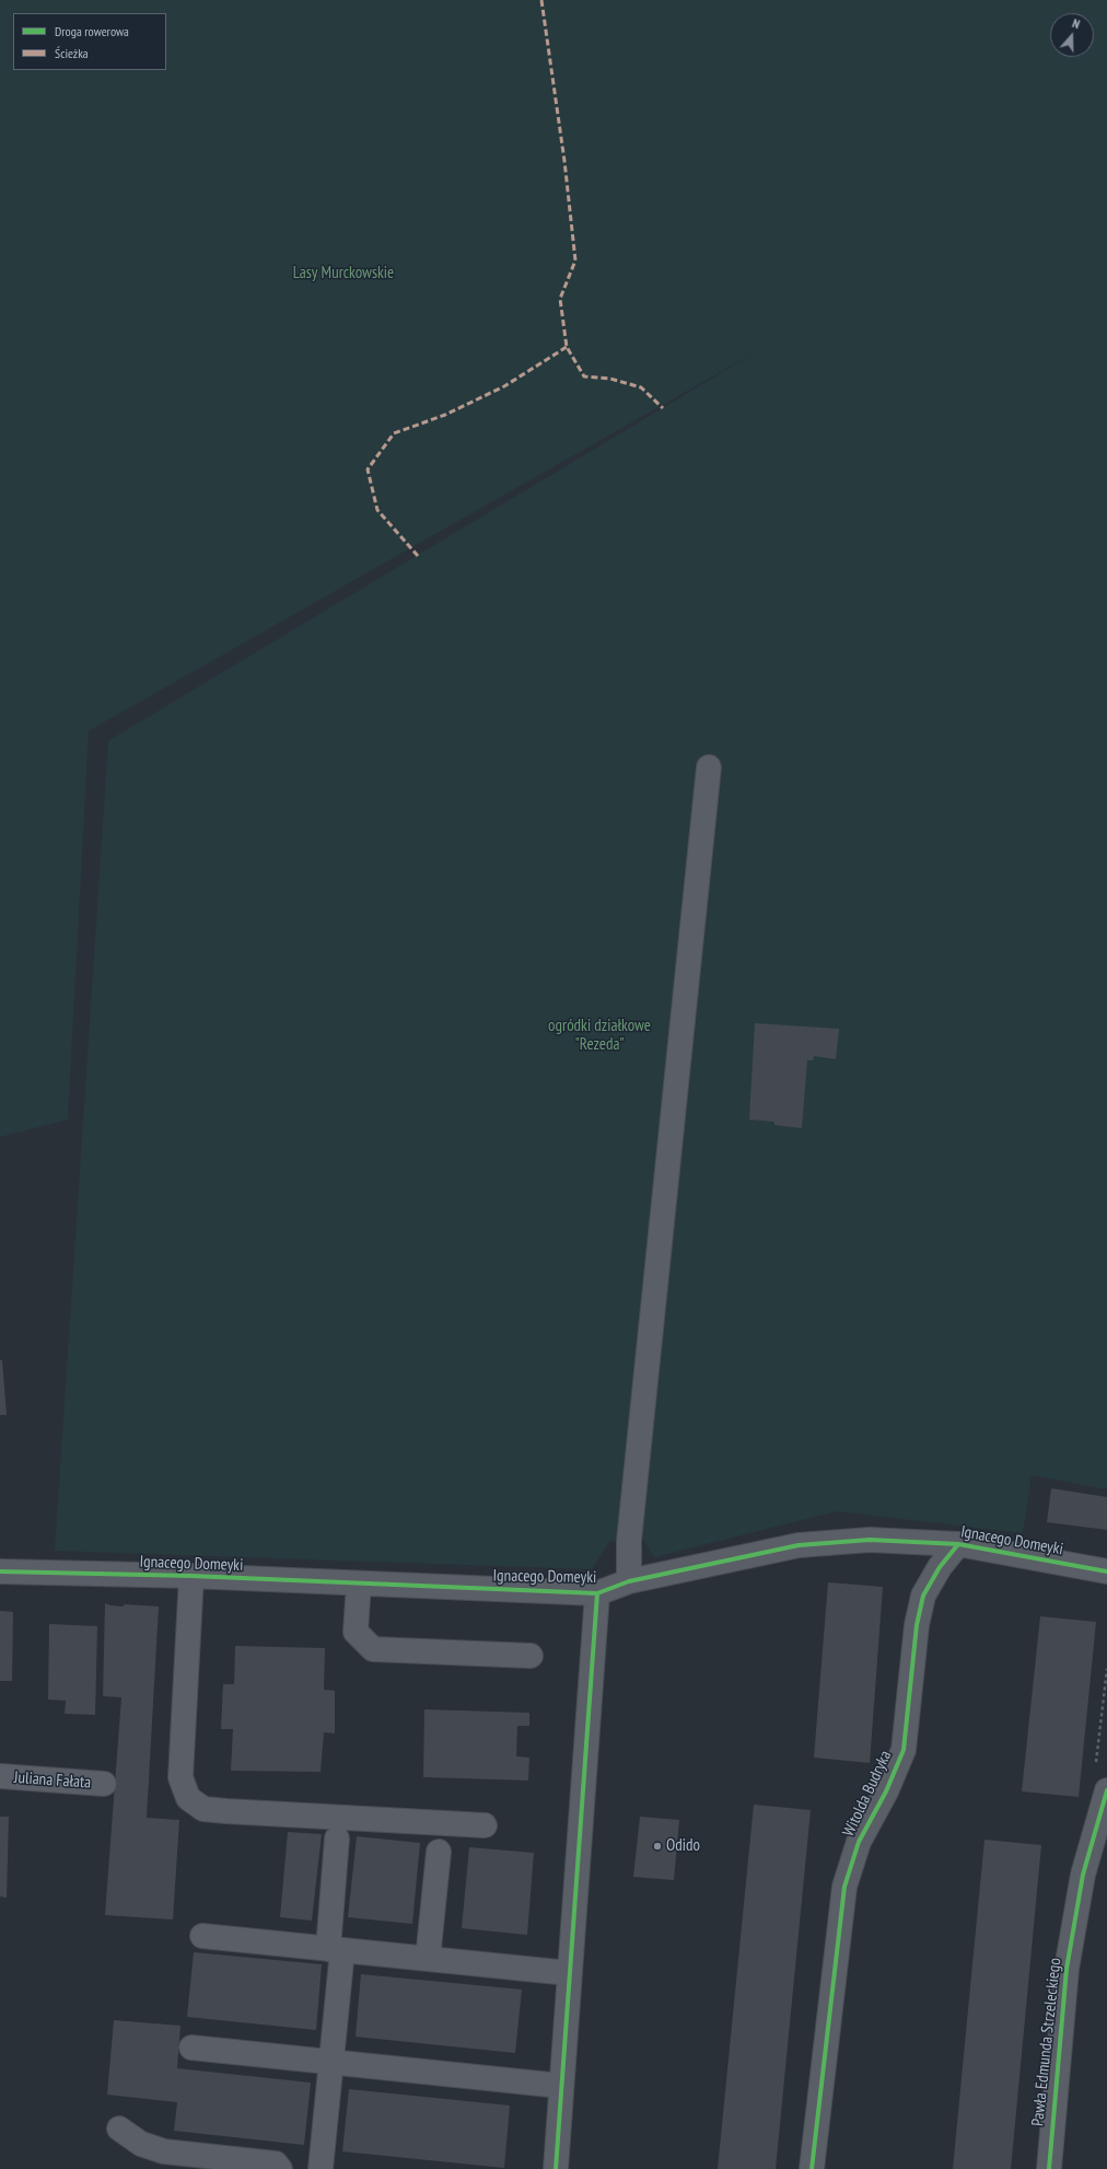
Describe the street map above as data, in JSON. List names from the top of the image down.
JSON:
{
  "streets": {
    "street": [
      "Ignacego Domeyki",
      "Juliana Fałata",
      "Witolda Budryka",
      "Pawła Edmunda Strzeleckiego"
    ]
  },
  "crossings": [
    ["Ignacego Domeyki", "Witolda Budryka"]
  ],
  "parks": ["Lasy Murckowskie", "ogródki działkowe \"Rezeda\""],
  "places": ["Odido"],
  "legend": ["Droga rowerowa", "Ścieżka"],
  "north": "top"
}
